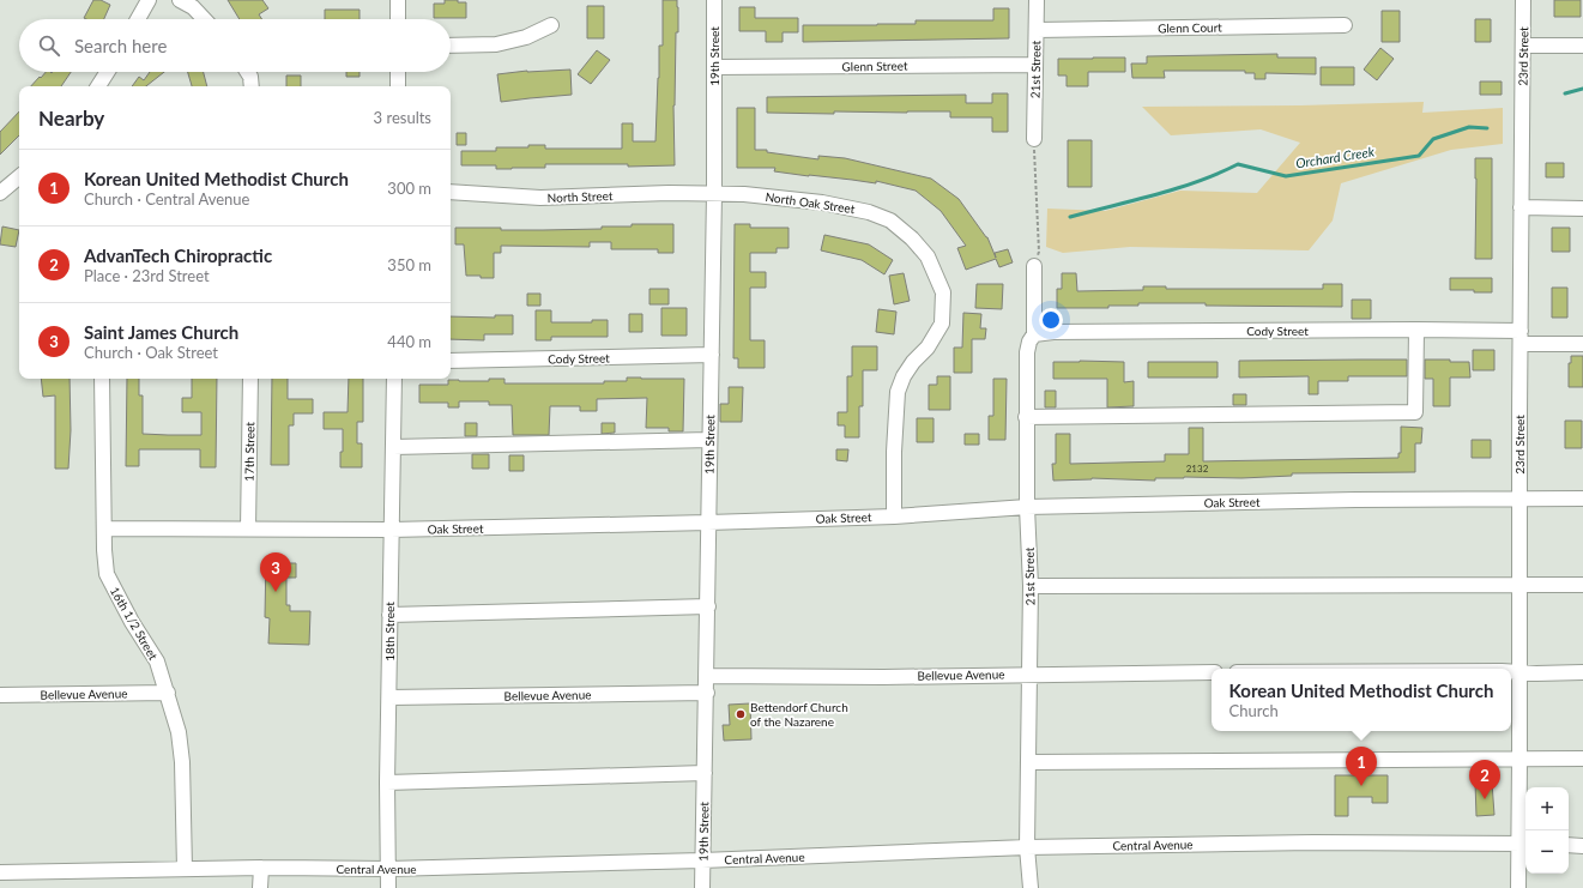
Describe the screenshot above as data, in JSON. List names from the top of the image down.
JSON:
{
  "streets": {
    "street": [
      "Glenn Court",
      "19th Street",
      "23rd Street",
      "Glenn Street",
      "21st Street",
      "North Street",
      "North Oak Street",
      "Cody Street",
      "17th Street",
      "Oak Street",
      "16th 1/2 Street",
      "18th Street",
      "Bellevue Avenue",
      "Central Avenue"
    ]
  },
  "crossings": [
    ["Glenn Court", "21st Street"],
    ["19th Street", "Glenn Street"],
    ["19th Street", "North Street"],
    ["19th Street", "North Oak Street"],
    ["19th Street", "Cody Street"],
    ["19th Street", "Oak Street"],
    ["19th Street", "Bellevue Avenue"],
    ["19th Street", "Central Avenue"],
    ["23rd Street", "Cody Street"],
    ["23rd Street", "Oak Street"],
    ["23rd Street", "Central Avenue"],
    ["Glenn Street", "21st Street"],
    ["21st Street", "Cody Street"],
    ["21st Street", "Oak Street"],
    ["21st Street", "Bellevue Avenue"],
    ["21st Street", "Central Avenue"],
    ["North Street", "North Oak Street"],
    ["North Oak Street", "Oak Street"],
    ["17th Street", "Oak Street"],
    ["Oak Street", "16th 1/2 Street"],
    ["Oak Street", "18th Street"],
    ["16th 1/2 Street", "Bellevue Avenue"],
    ["16th 1/2 Street", "Central Avenue"],
    ["18th Street", "Bellevue Avenue"],
    ["18th Street", "Central Avenue"]
  ],
  "water": ["Orchard Creek"],
  "places": ["Bettendorf Church of the Nazarene"],
  "house_numbers": ["2132"],
  "page": {
    "search": "Search here",
    "heading": ["Nearby", "3 results"],
    "list": [
      {
        "mark": "1",
        "name": "Korean United Methodist Church",
        "note": "Church · Central Avenue",
        "value": "300 m"
      },
      {
        "mark": "2",
        "name": "AdvanTech Chiropractic",
        "note": "Place · 23rd Street",
        "value": "350 m"
      },
      {
        "mark": "3",
        "name": "Saint James Church",
        "note": "Church · Oak Street",
        "value": "440 m"
      }
    ],
    "pins": ["3", "1", "2"],
    "popup": ["Korean United Methodist Church", "Church"],
    "map_buttons": ["+", "−"]
  }
}
